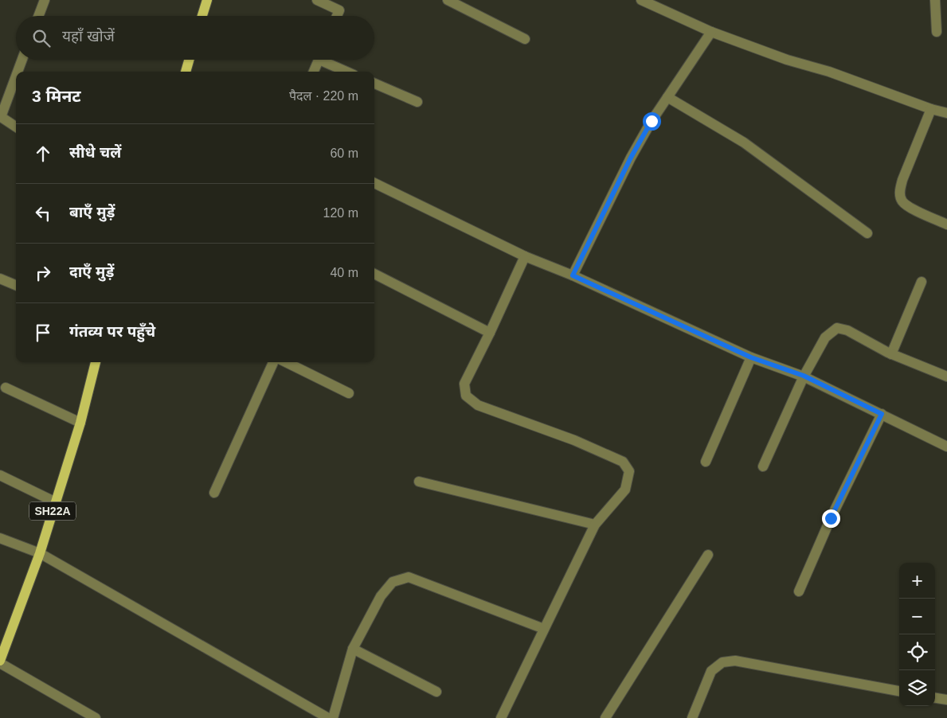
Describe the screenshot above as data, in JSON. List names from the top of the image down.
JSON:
{
  "streets": {
    "main road": ["SH22A"]
  },
  "page": {
    "search": "यहाँ खोजें",
    "heading": ["3 मिनट", "पैदल · 220 m"],
    "list": [
      ["सीधे चलें", "60 m"],
      ["बाएँ मुड़ें", "120 m"],
      ["दाएँ मुड़ें", "40 m"],
      "गंतव्य पर पहुँचे"
    ],
    "map_buttons": ["+", "−"]
  }
}
